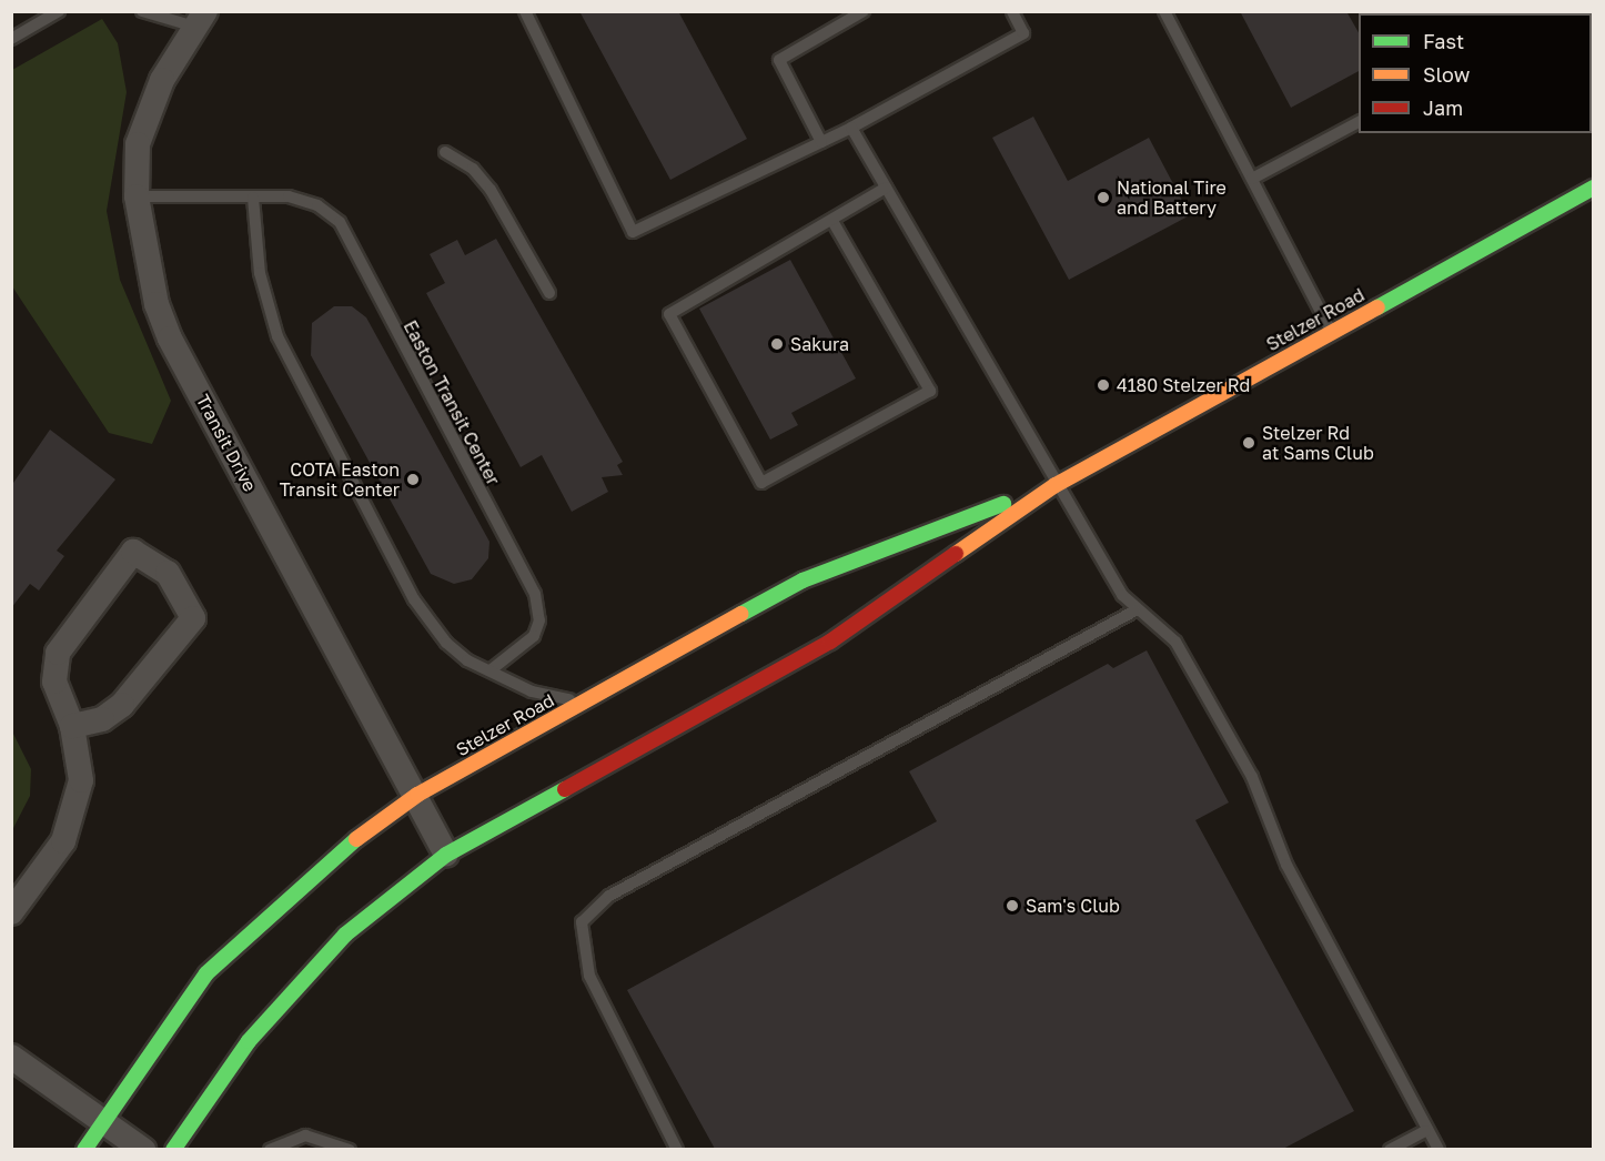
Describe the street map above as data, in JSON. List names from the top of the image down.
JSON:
{
  "streets": {
    "main road": ["Stelzer Road"],
    "street": ["Transit Drive"],
    "lane": ["Easton Transit Center"]
  },
  "crossings": [
    ["Stelzer Road", "Transit Drive"],
    ["Easton Transit Center", "Transit Drive"]
  ],
  "places": [
    "National Tire and Battery",
    "Sakura",
    "4180 Stelzer Rd",
    "Stelzer Rd at Sams Club",
    "COTA Easton Transit Center",
    "Sam's Club"
  ],
  "legend": ["Fast", "Slow", "Jam"]
}
